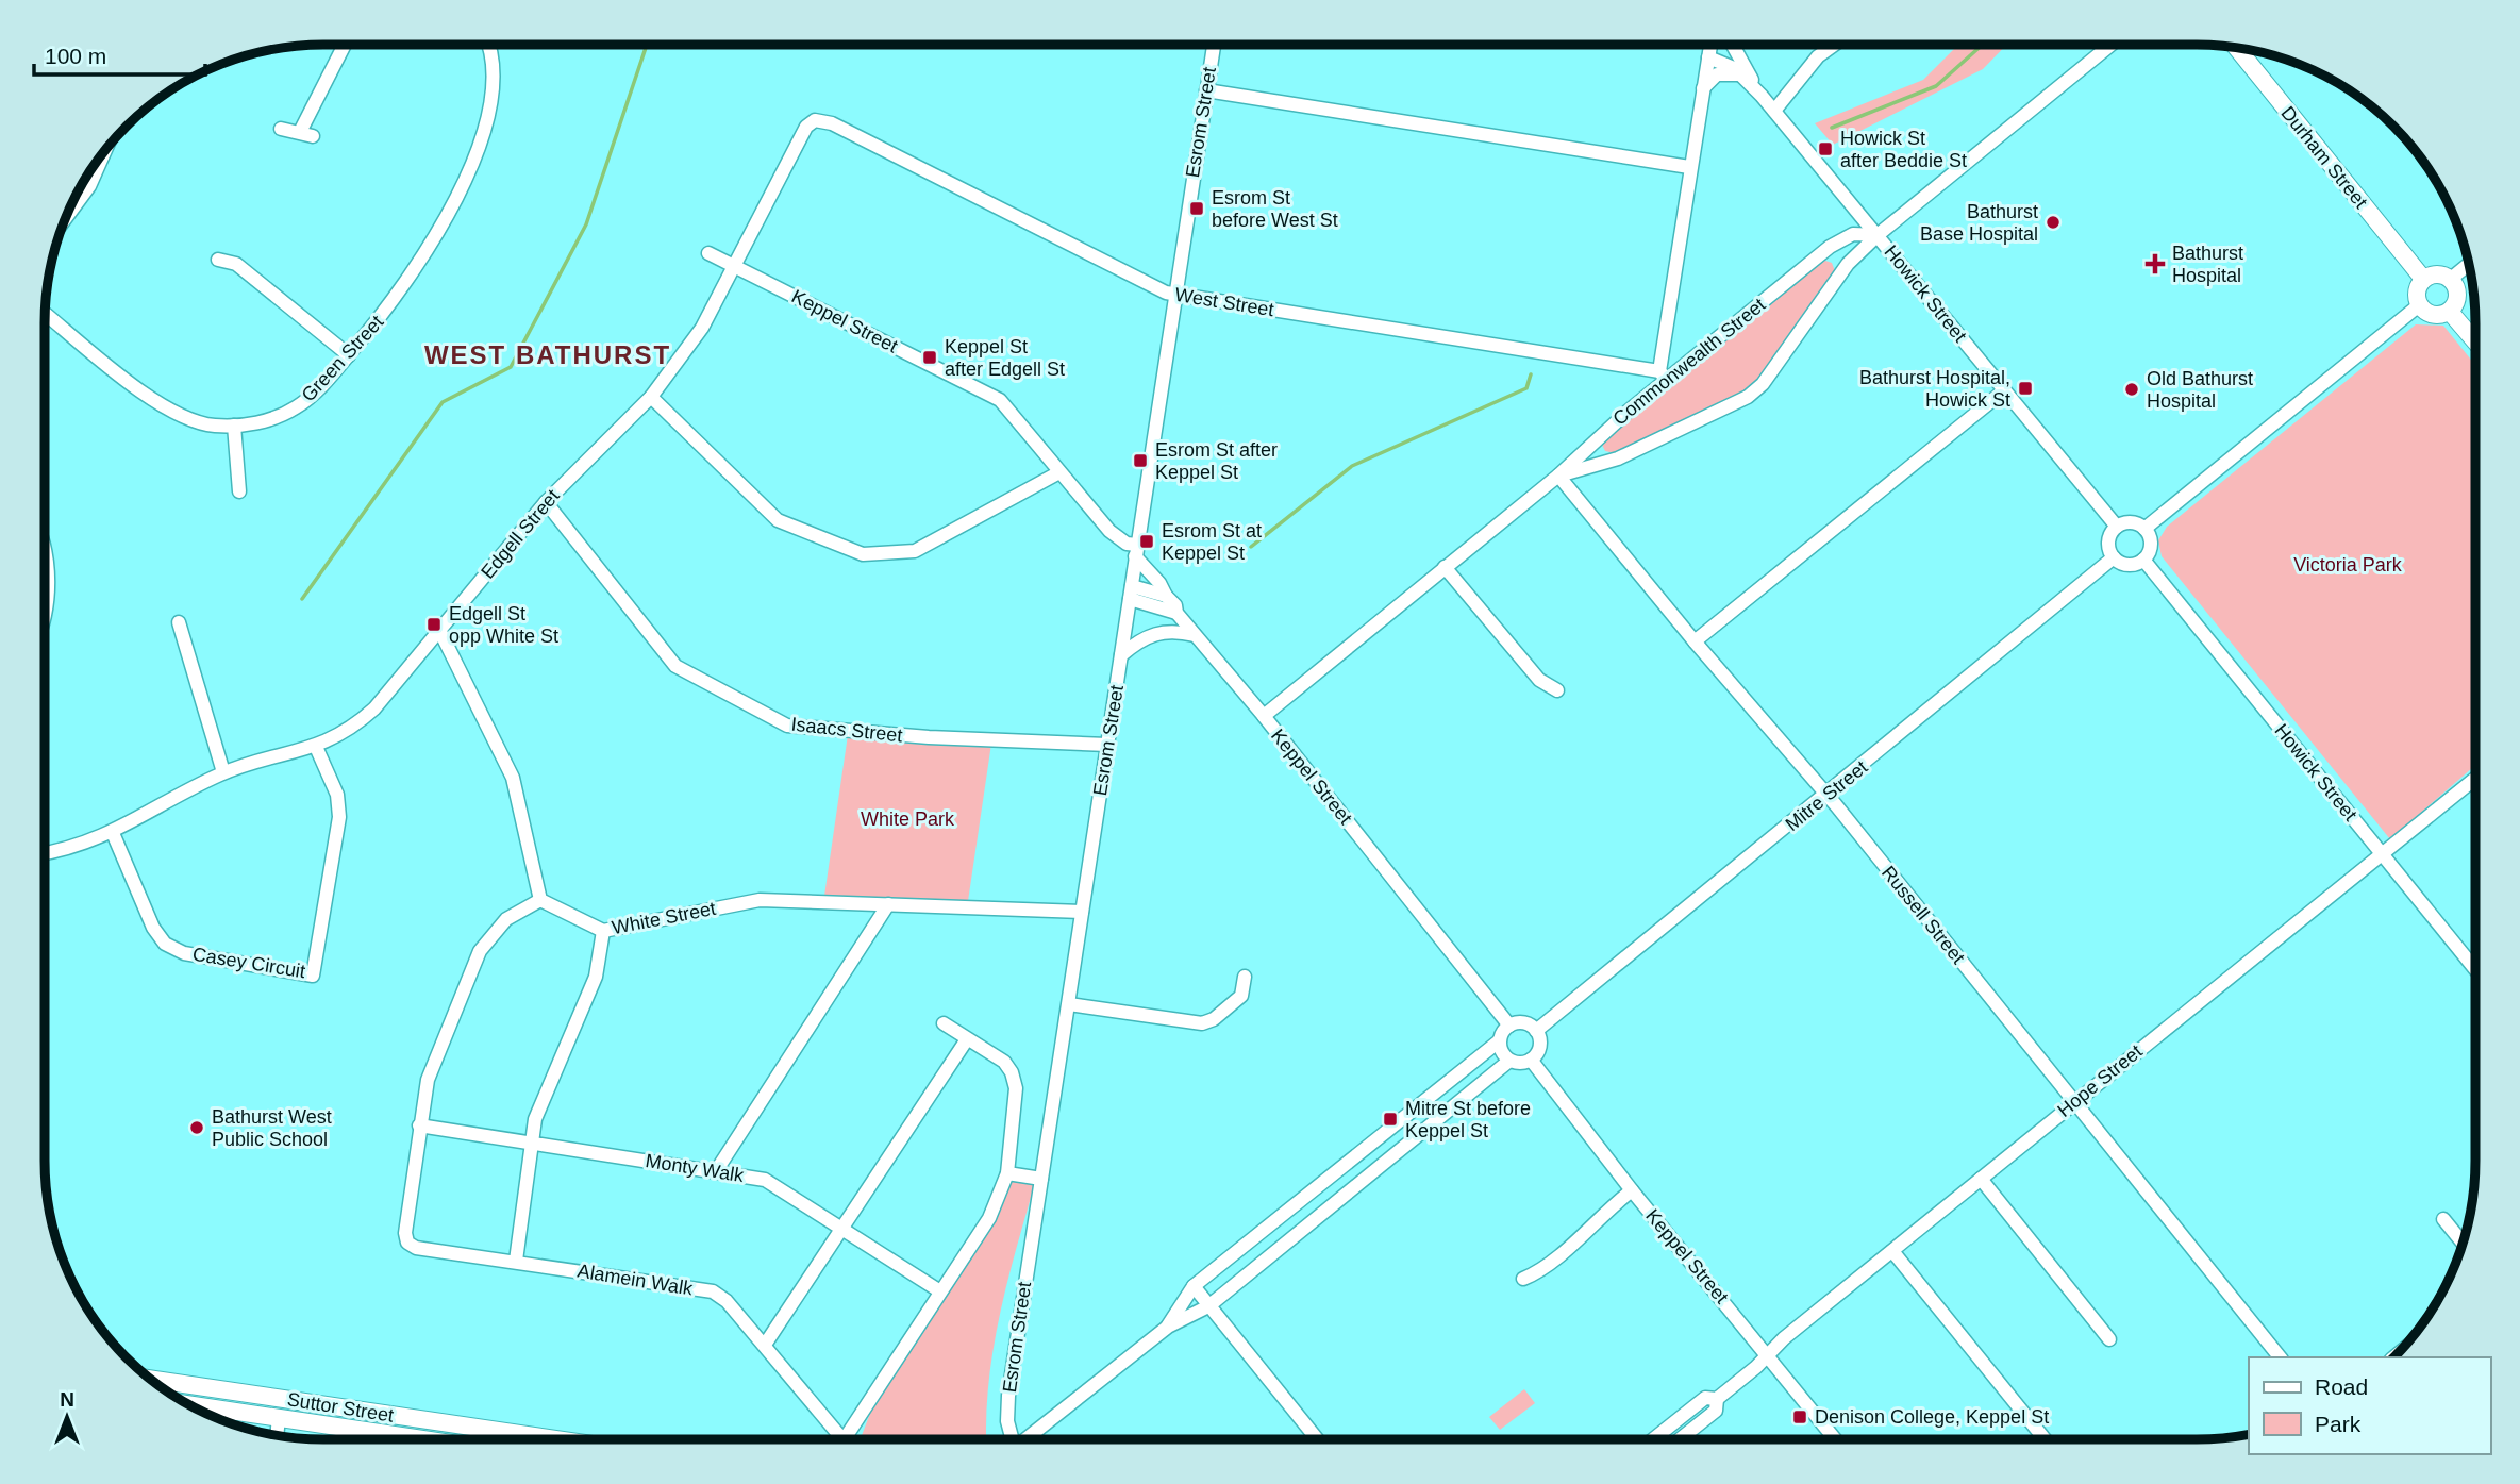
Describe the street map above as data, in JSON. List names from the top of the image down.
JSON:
{
  "streets": {
    "main road": ["Durham Street", "Suttor Street"],
    "street": [
      "Esrom Street",
      "Howick Street",
      "West Street",
      "Keppel Street",
      "Green Street",
      "Commonwealth Street",
      "Edgell Street",
      "Isaacs Street",
      "Mitre Street",
      "Russell Street",
      "White Street",
      "Casey Circuit",
      "Hope Street",
      "Monty Walk",
      "Alamein Walk"
    ]
  },
  "crossings": [
    ["Esrom Street", "West Street"],
    ["Esrom Street", "Keppel Street"],
    ["Esrom Street", "Isaacs Street"],
    ["Esrom Street", "White Street"],
    ["Howick Street", "Commonwealth Street"],
    ["Howick Street", "Mitre Street"],
    ["Howick Street", "Hope Street"],
    ["West Street", "Commonwealth Street"],
    ["West Street", "Edgell Street"],
    ["Keppel Street", "Commonwealth Street"],
    ["Keppel Street", "Edgell Street"],
    ["Keppel Street", "Mitre Street"],
    ["Keppel Street", "Hope Street"],
    ["Commonwealth Street", "Russell Street"],
    ["Edgell Street", "Isaacs Street"],
    ["Edgell Street", "Casey Circuit"],
    ["Mitre Street", "Russell Street"],
    ["Russell Street", "Hope Street"],
    ["Monty Walk", "Alamein Walk"]
  ],
  "districts": ["WEST BATHURST"],
  "parks": ["Victoria Park", "White Park"],
  "places": {
    "transit": [
      "Howick St after Beddie St",
      "Esrom St before West St",
      "Keppel St after Edgell St",
      "Bathurst Hospital, Howick St",
      "Esrom St after Keppel St",
      "Esrom St at Keppel St",
      "Edgell St opp White St",
      "Mitre St before Keppel St",
      "Denison College, Keppel St"
    ],
    "other": ["Bathurst Base Hospital", "Old Bathurst Hospital", "Bathurst West Public School"],
    "health": ["Bathurst Hospital"]
  },
  "legend": ["Road", "Park"],
  "scale_bar": "100 m",
  "north": "top"
}
